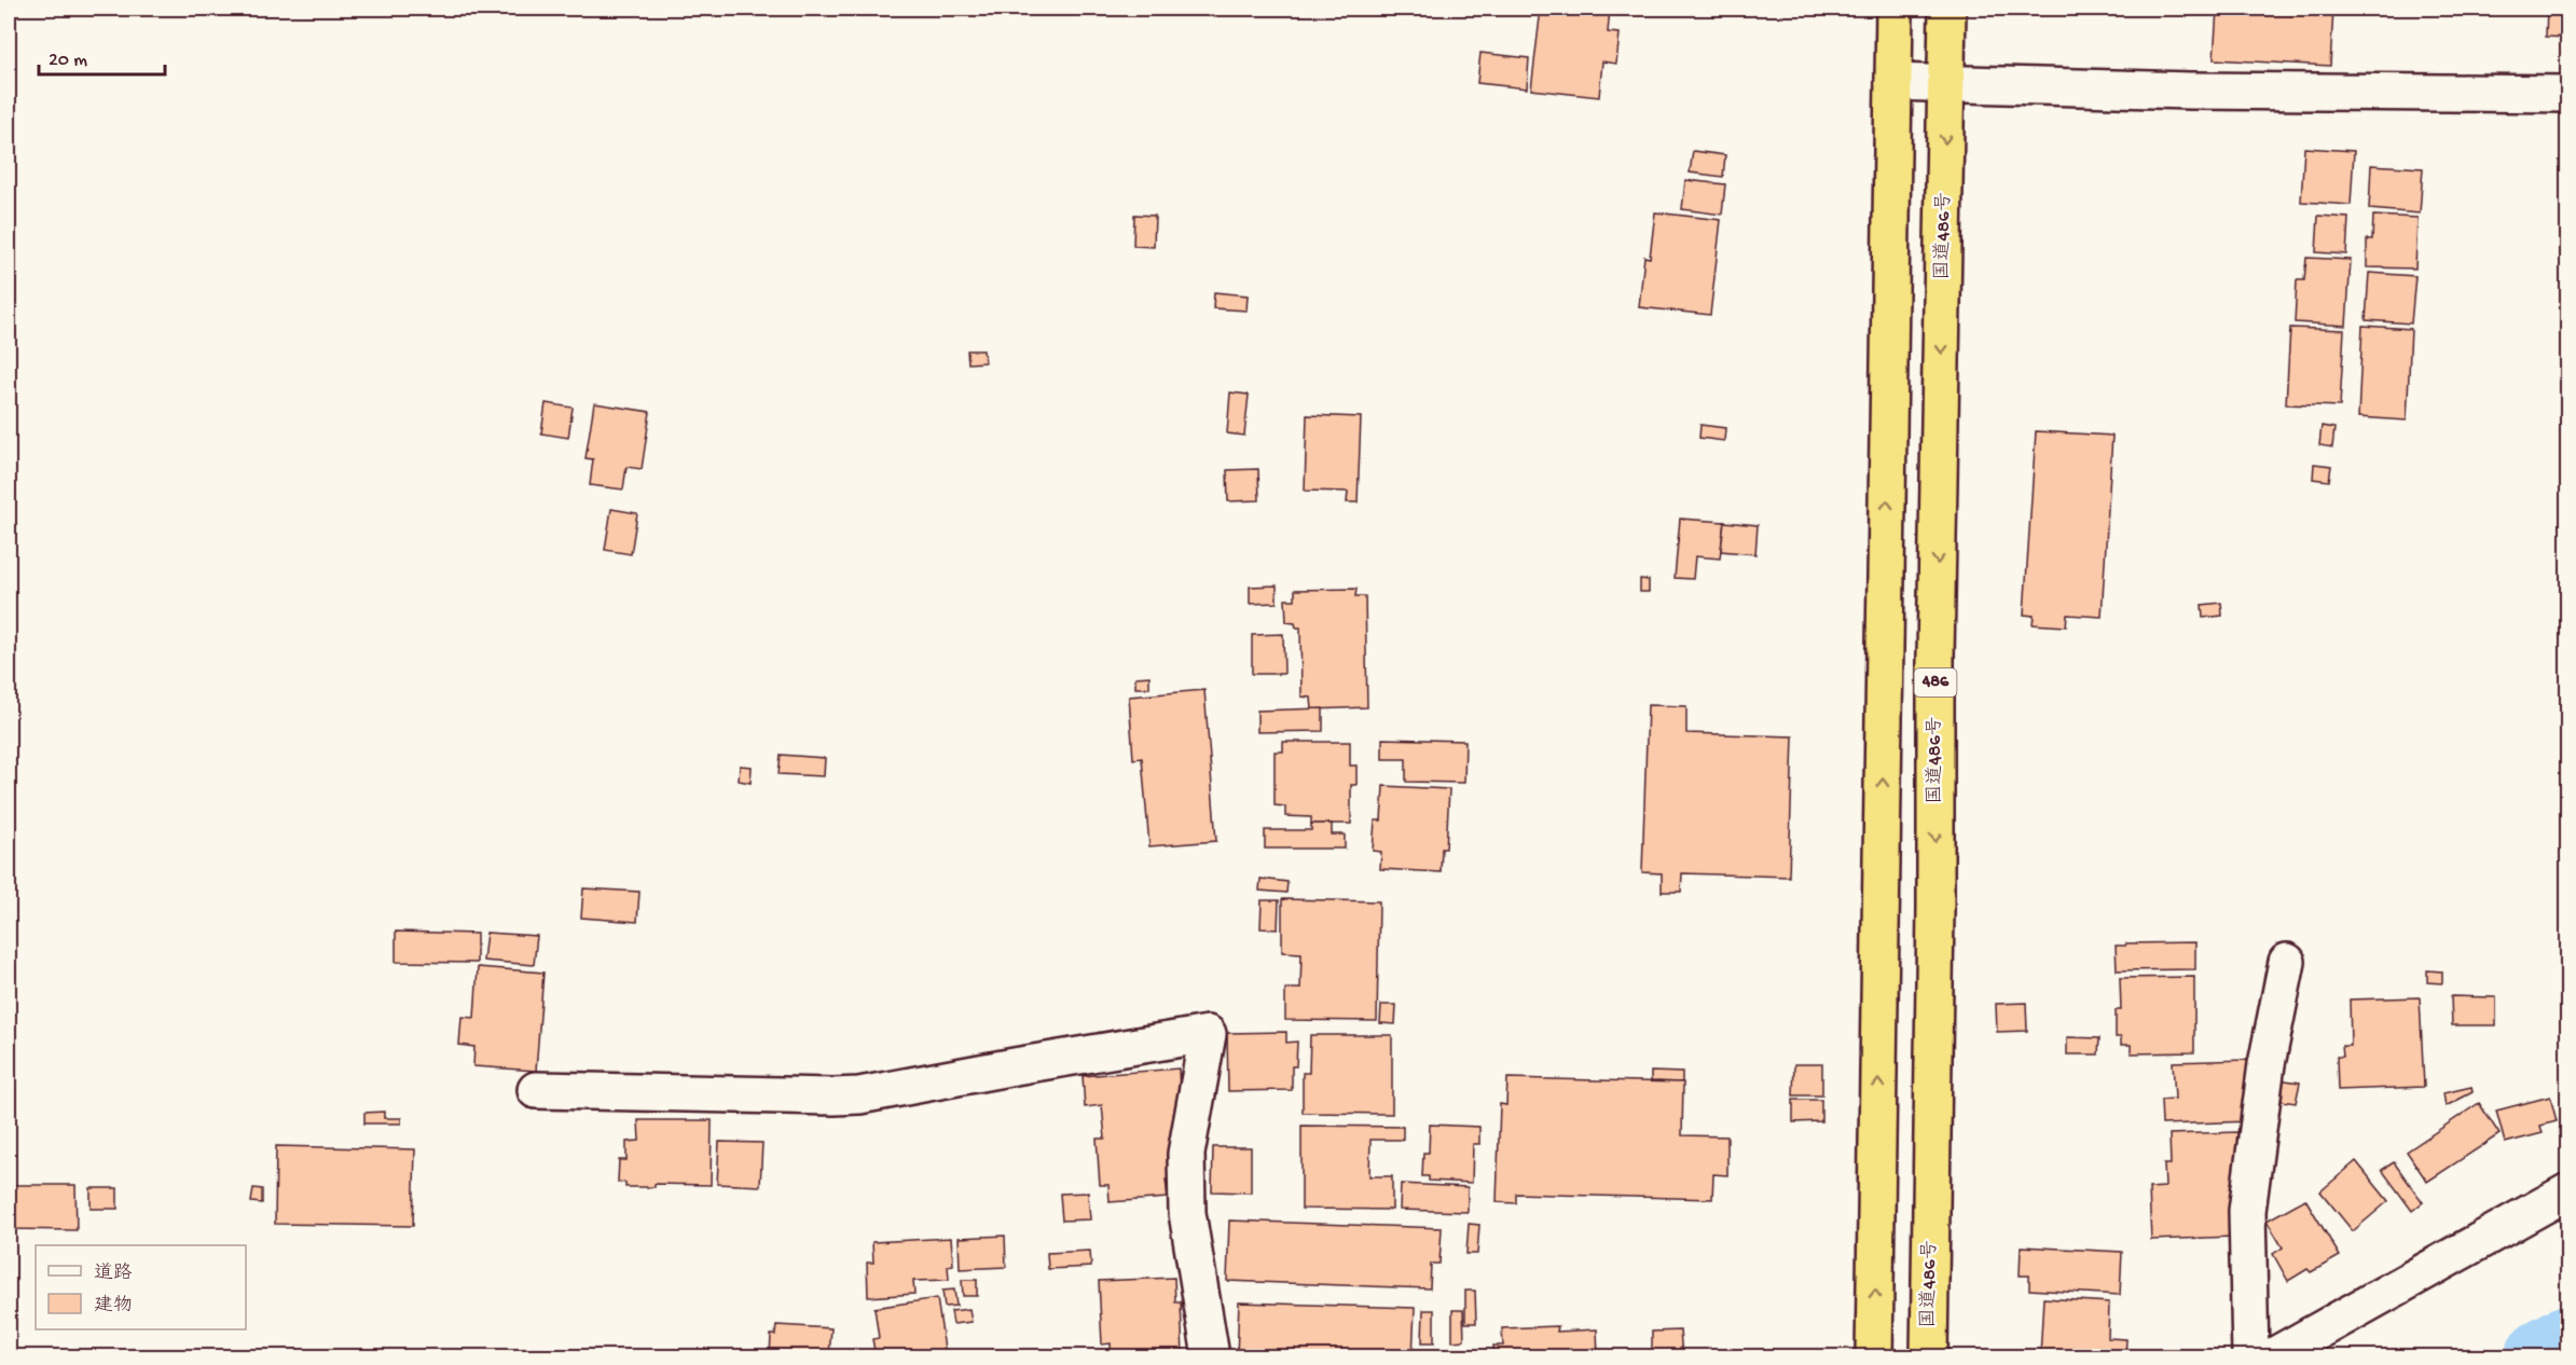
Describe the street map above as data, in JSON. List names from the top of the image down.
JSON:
{
  "streets": {
    "highway": ["国道486号", "486"]
  },
  "legend": ["道路", "建物"],
  "scale_bar": "20 m"
}
